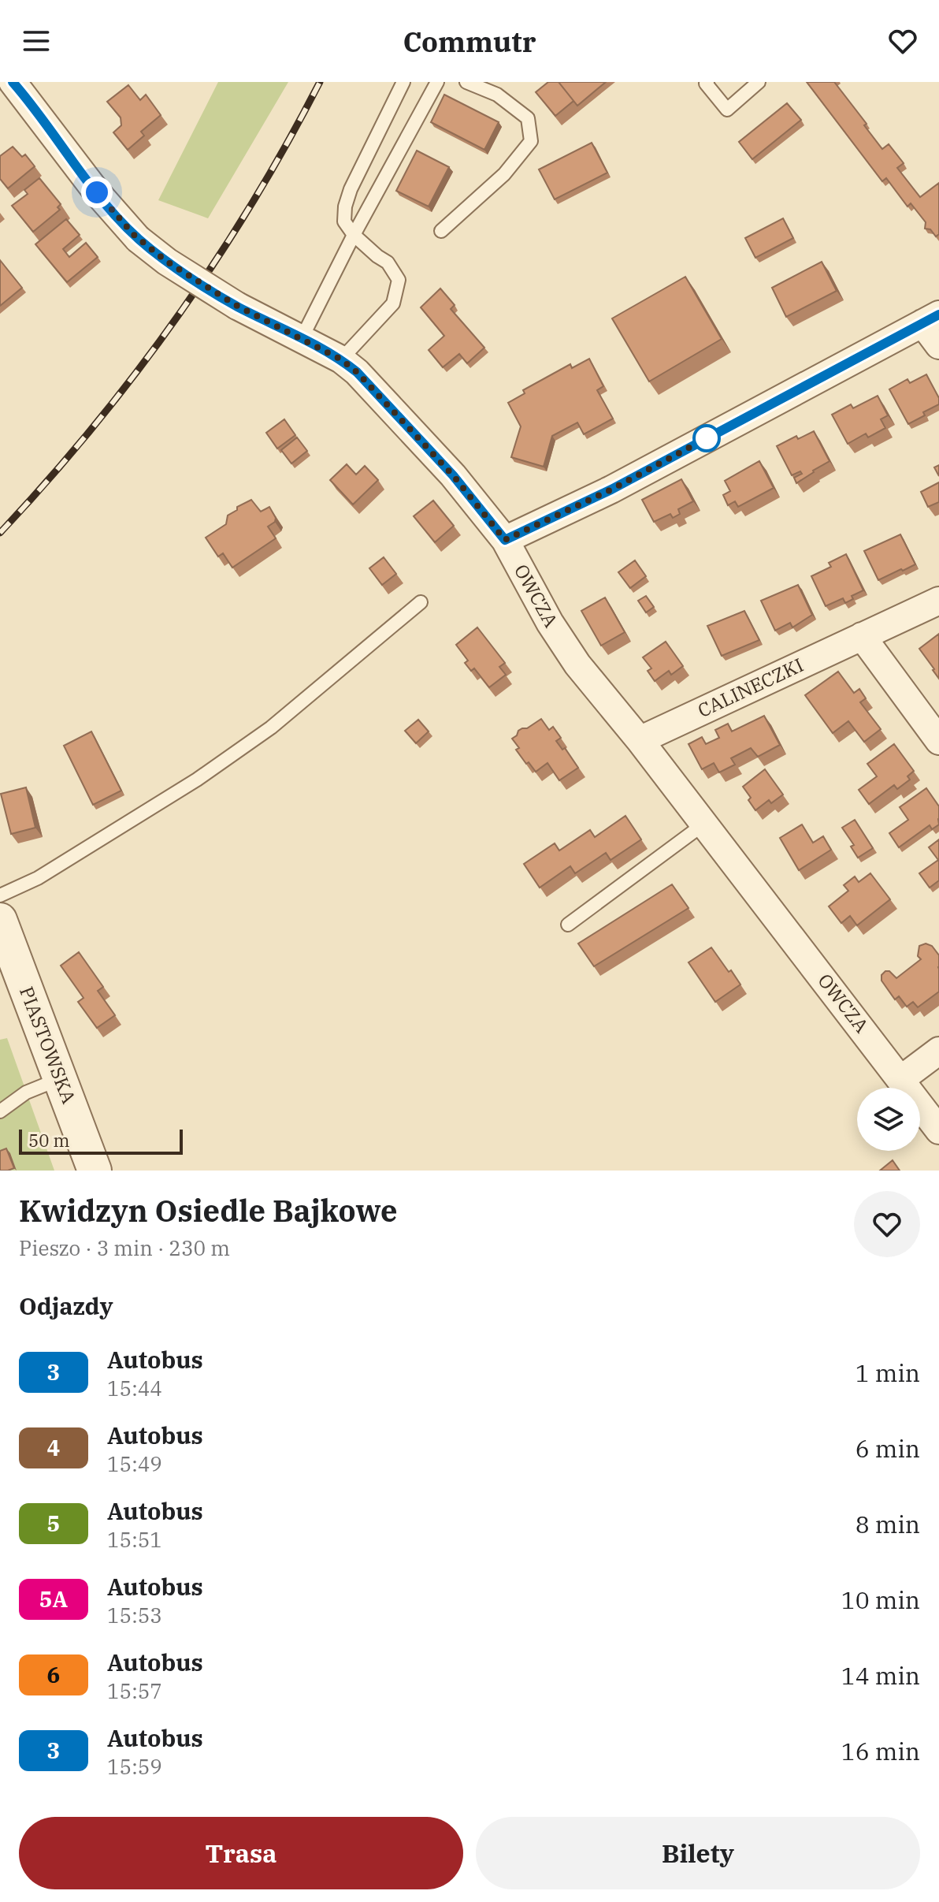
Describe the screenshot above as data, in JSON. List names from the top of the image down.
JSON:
{
  "streets": {
    "street": ["OWCZA", "CALINECZKI", "PIASTOWSKA"]
  },
  "crossings": [
    ["OWCZA", "CALINECZKI"]
  ],
  "lines": ["bus line 3"],
  "scale_bar": "50 m",
  "page": {
    "header": "Commutr",
    "scale": "50 m",
    "heading": [
      ["Kwidzyn Osiedle Bajkowe", "Pieszo · 3 min · 230 m"],
      "Odjazdy"
    ],
    "list": [
      {
        "mark": "3",
        "name": "Autobus",
        "note": "15:44",
        "value": "1 min"
      },
      {
        "mark": "4",
        "name": "Autobus",
        "note": "15:49",
        "value": "6 min"
      },
      {
        "mark": "5",
        "name": "Autobus",
        "note": "15:51",
        "value": "8 min"
      },
      {
        "mark": "5A",
        "name": "Autobus",
        "note": "15:53",
        "value": "10 min"
      },
      {
        "mark": "6",
        "name": "Autobus",
        "note": "15:57",
        "value": "14 min"
      },
      {
        "mark": "3",
        "name": "Autobus",
        "note": "15:59",
        "value": "16 min"
      }
    ],
    "buttons": ["Trasa", "Bilety"]
  }
}
